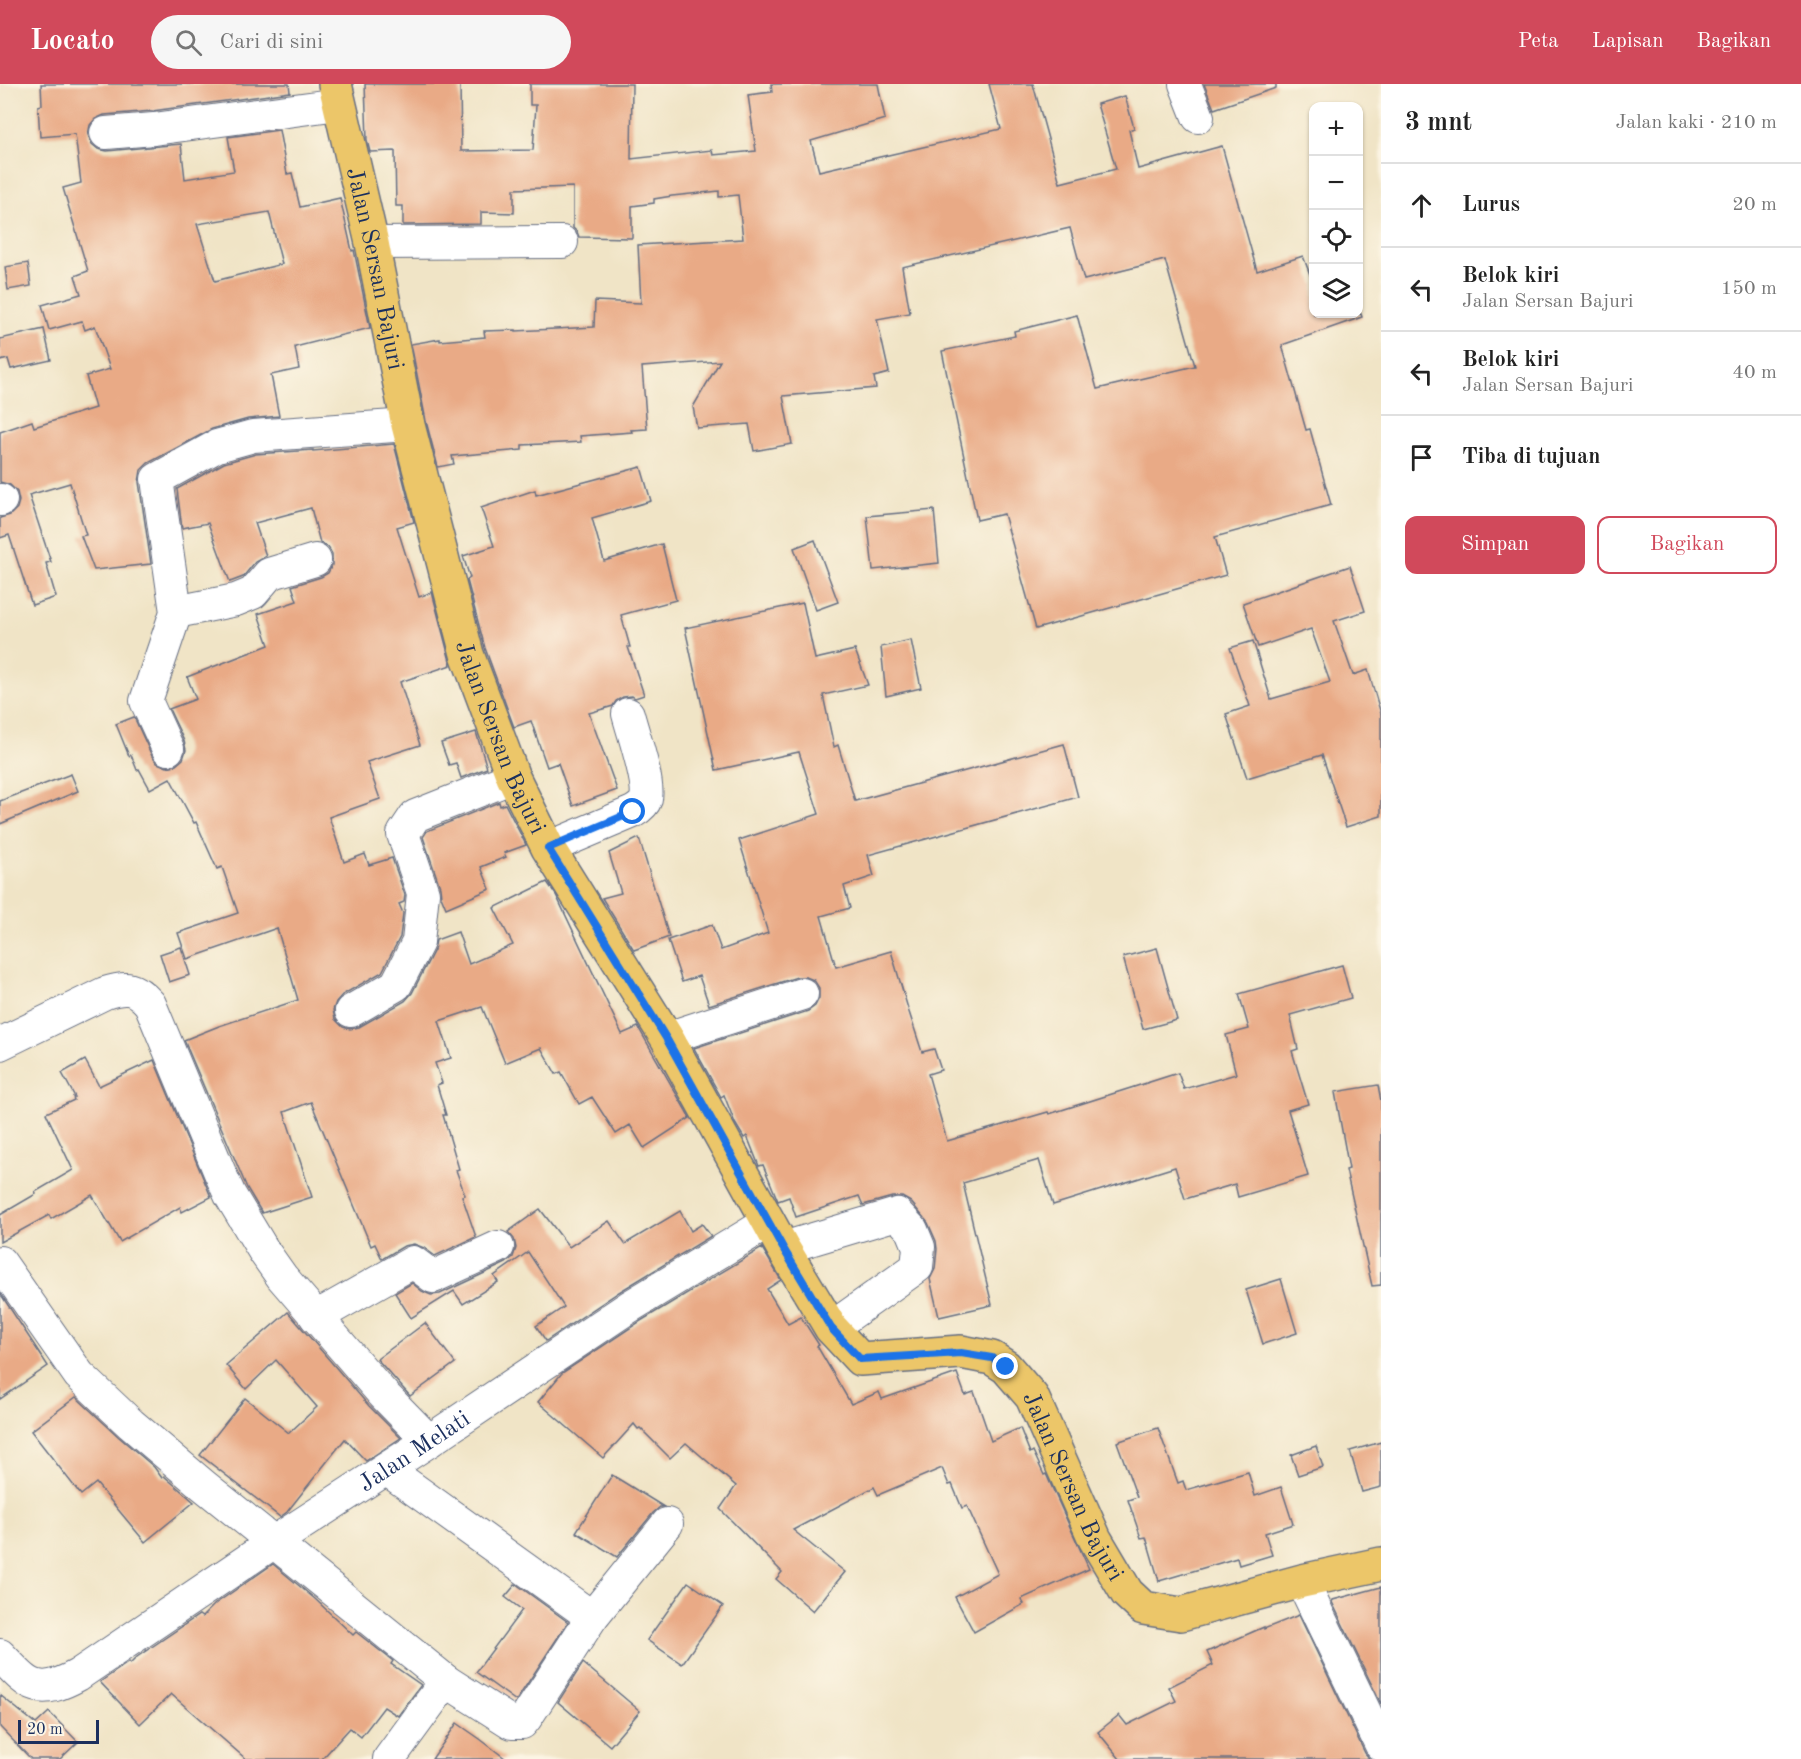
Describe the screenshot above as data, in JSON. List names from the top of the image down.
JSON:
{
  "streets": {
    "main road": ["Jalan Sersan Bajuri"],
    "street": ["Jalan Melati"]
  },
  "crossings": [
    ["Jalan Sersan Bajuri", "Jalan Melati"]
  ],
  "scale_bar": "20 m",
  "page": {
    "header": "Locato",
    "search": "Cari di sini",
    "nav": ["Peta", "Lapisan", "Bagikan"],
    "heading": ["3 mnt", "Jalan kaki · 210 m"],
    "map_buttons": ["+", "−"],
    "list": [
      ["Lurus", "20 m"],
      ["Belok kiri", "Jalan Sersan Bajuri", "150 m"],
      ["Belok kiri", "Jalan Sersan Bajuri", "40 m"],
      "Tiba di tujuan"
    ],
    "buttons": ["Simpan", "Bagikan"],
    "scale": "20 m"
  }
}
